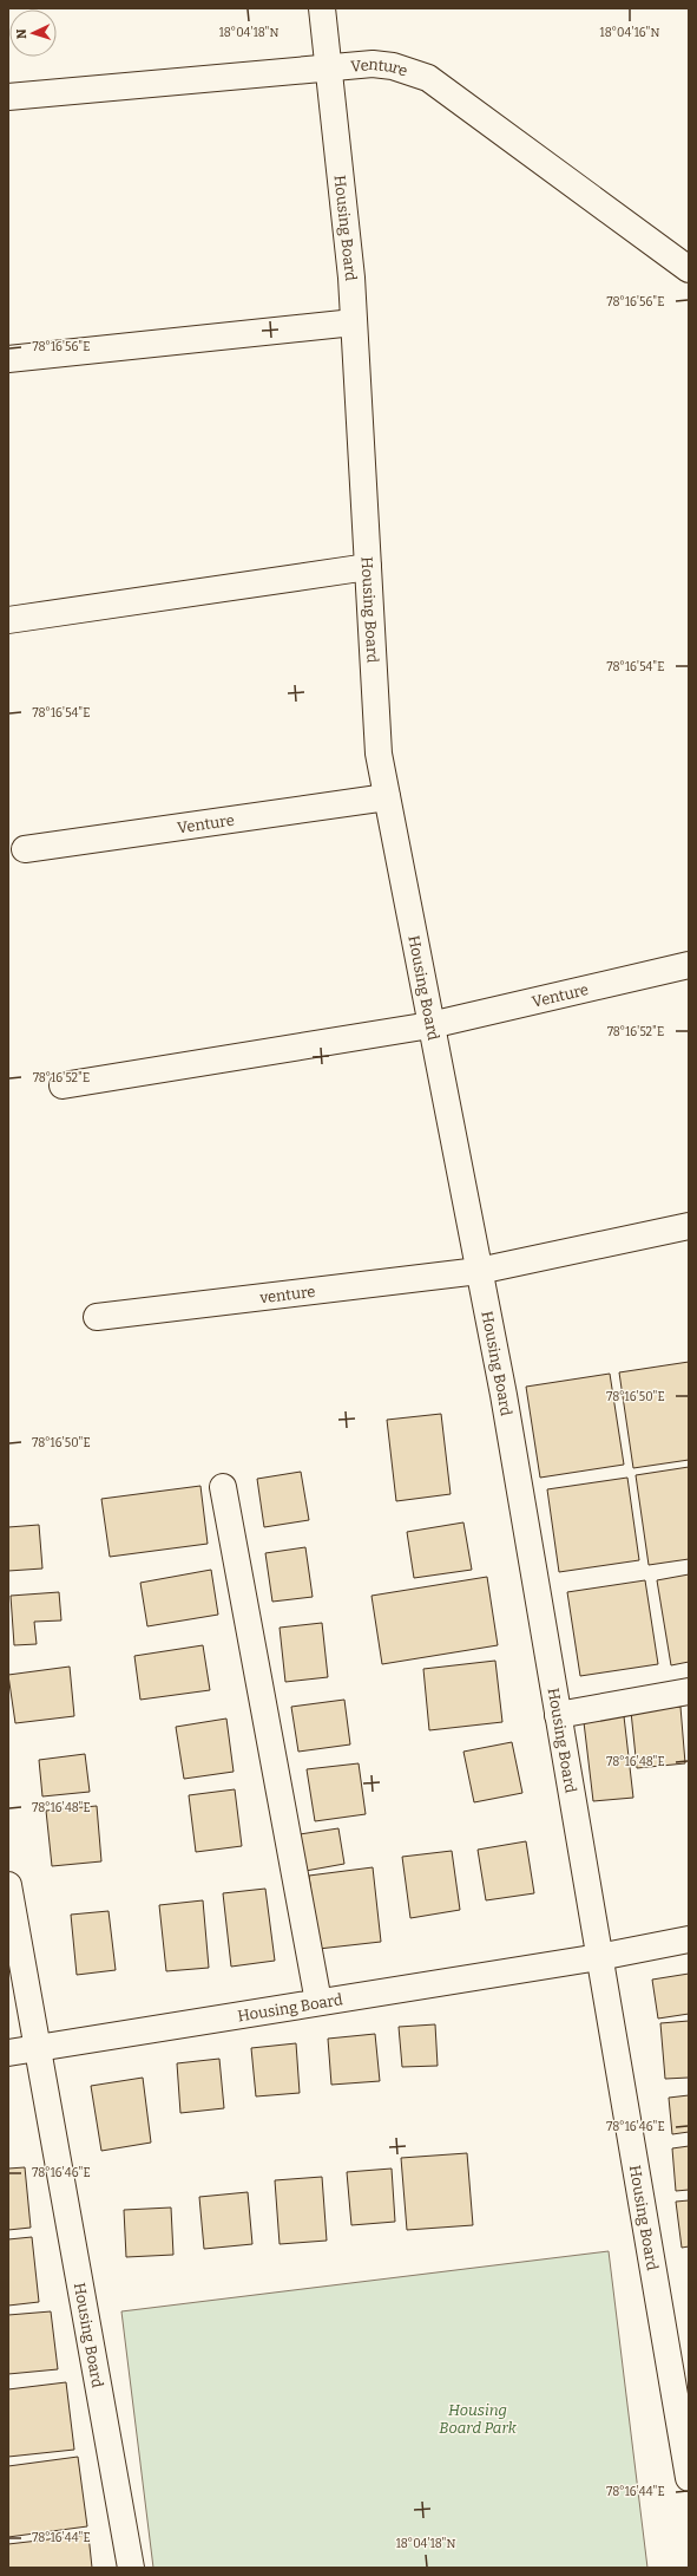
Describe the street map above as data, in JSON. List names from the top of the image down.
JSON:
{
  "streets": {
    "street": ["Venture", "Housing Board", "venture"]
  },
  "crossings": [
    ["Venture", "Housing Board"],
    ["Housing Board", "venture"]
  ],
  "parks": ["Housing Board Park"],
  "north": "left",
  "coordinates": [
    "18°04'18\"N",
    "18°04'16\"N",
    "78°16'56\"E",
    "78°16'54\"E",
    "78°16'52\"E",
    "78°16'50\"E",
    "78°16'48\"E",
    "78°16'46\"E",
    "78°16'44\"E"
  ]
}
